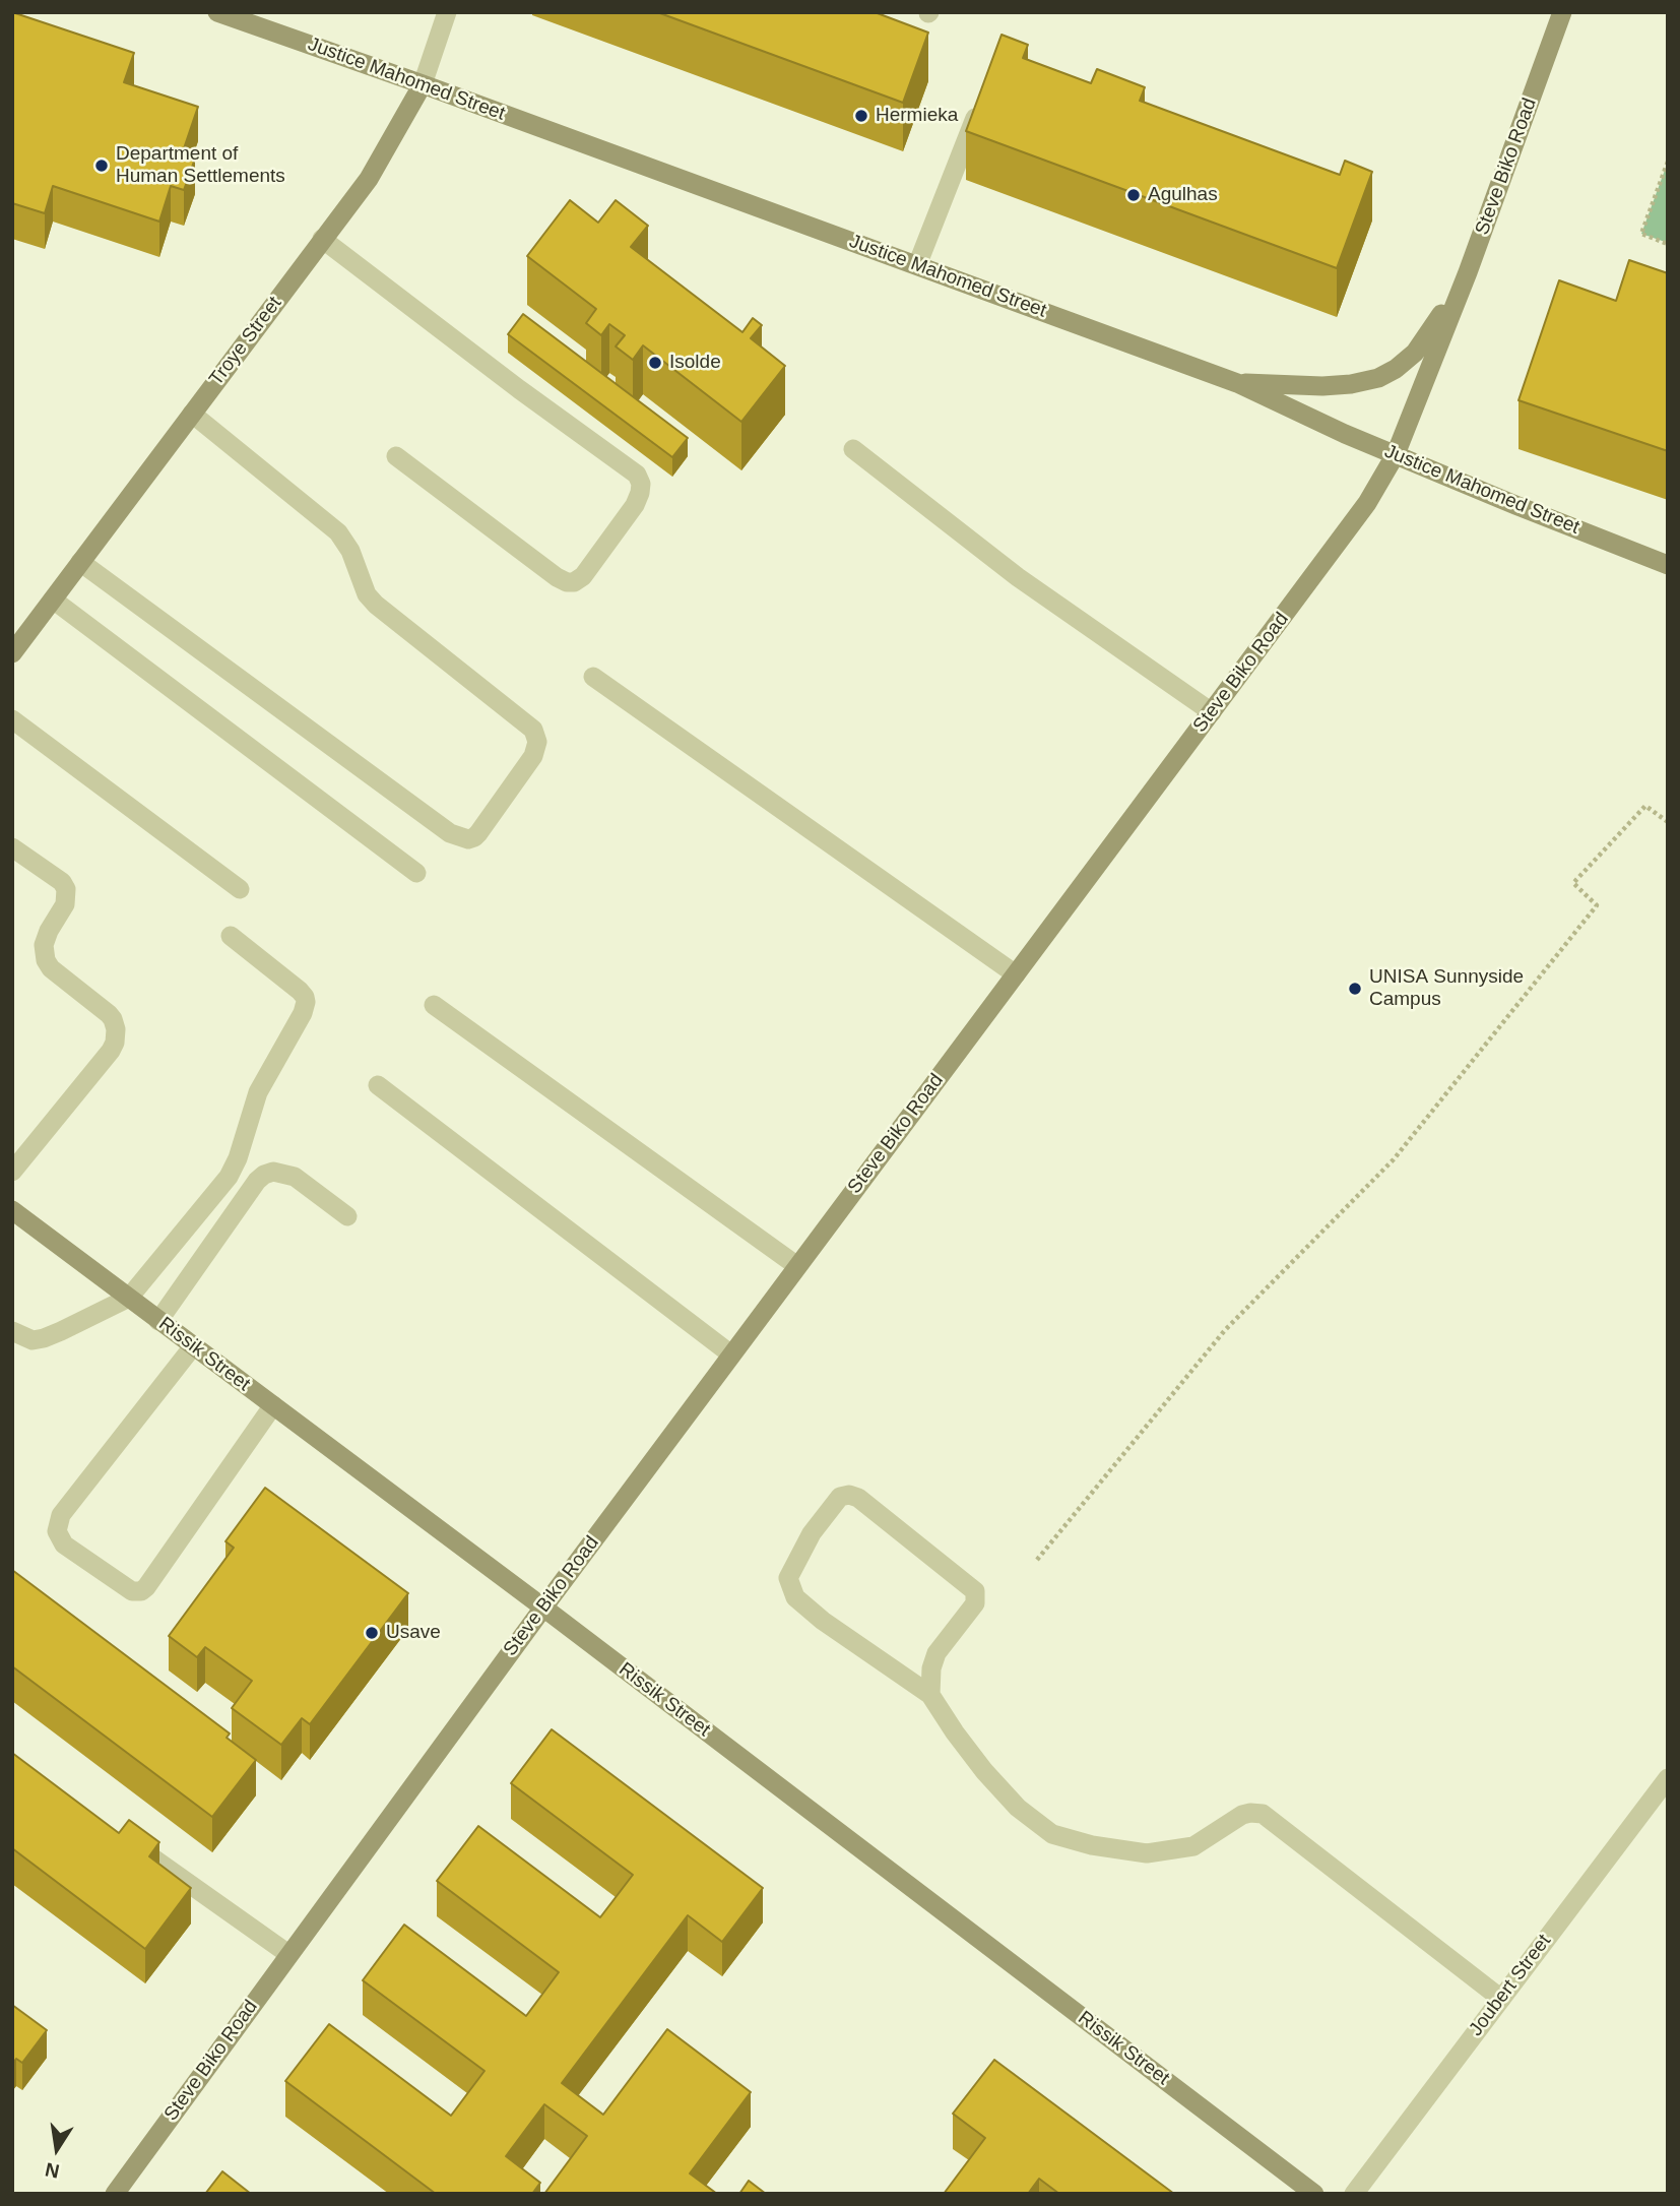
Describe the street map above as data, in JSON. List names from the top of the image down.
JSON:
{
  "streets": {
    "main road": [
      "Justice Mahomed Street",
      "Steve Biko Road",
      "Troye Street",
      "Rissik Street"
    ],
    "street": ["Joubert Street"]
  },
  "crossings": [
    ["Justice Mahomed Street", "Steve Biko Road"],
    ["Justice Mahomed Street", "Troye Street"],
    ["Steve Biko Road", "Rissik Street"]
  ],
  "places": [
    "Hermieka",
    "Department of Human Settlements",
    "Agulhas",
    "Isolde",
    "UNISA Sunnyside Campus",
    "Usave"
  ],
  "north": "bottom"
}
